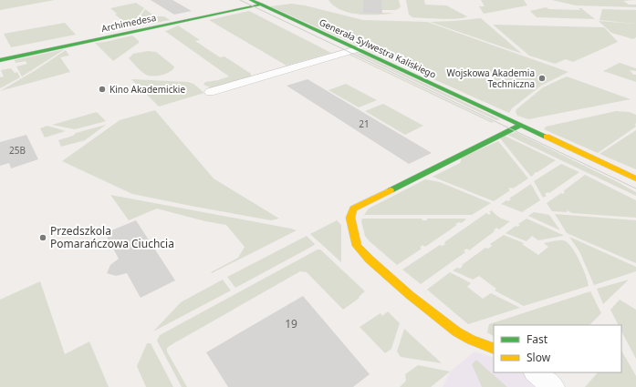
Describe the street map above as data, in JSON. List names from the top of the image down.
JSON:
{
  "streets": {
    "street": ["Archimedesa", "Generała Sylwestra Kaliskiego"]
  },
  "crossings": [
    ["Archimedesa", "Generała Sylwestra Kaliskiego"]
  ],
  "places": ["Wojskowa Akademia Techniczna", "Kino Akademickie", "Przedszkola Pomarańczowa Ciuchcia"],
  "house_numbers": ["21", "25B", "19"],
  "legend": ["Fast", "Slow"]
}
